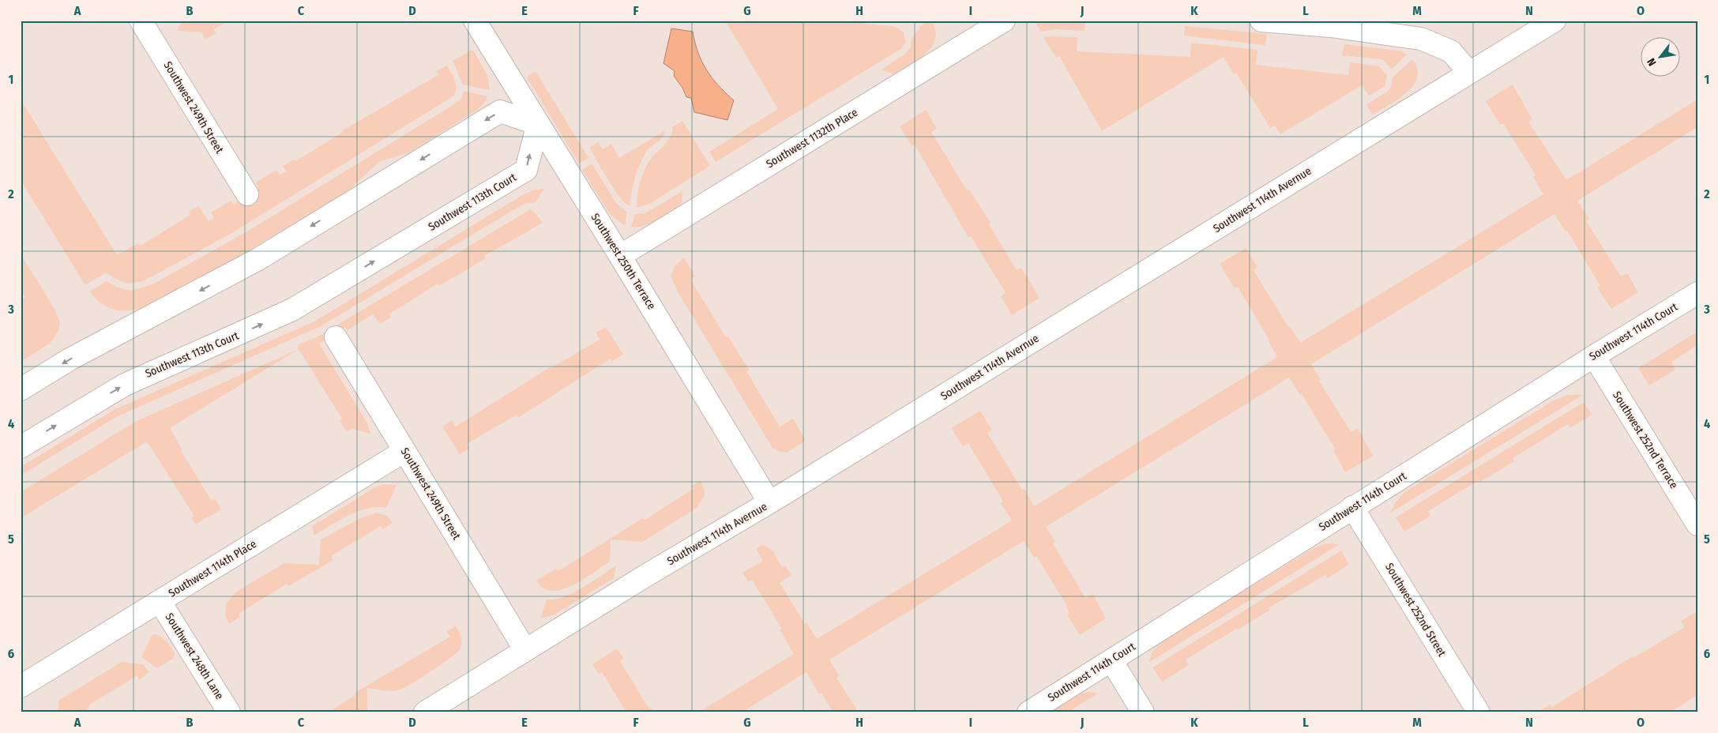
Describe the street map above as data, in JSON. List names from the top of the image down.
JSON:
{
  "streets": {
    "street": [
      "Southwest 249th Street",
      "Southwest 1132th Place",
      "Southwest 114th Avernue",
      "Southwest 113th Court",
      "Southwest 250th Terrace",
      "Southwest 114th Court",
      "Southwest 252nd Terrace",
      "Southwest 114th Place",
      "Southwest 252nd Street",
      "Southwest 248th Lane"
    ]
  },
  "crossings": [
    ["Southwest 249th Street", "Southwest 114th Avernue"],
    ["Southwest 249th Street", "Southwest 114th Place"],
    ["Southwest 1132th Place", "Southwest 250th Terrace"],
    ["Southwest 114th Avernue", "Southwest 250th Terrace"],
    ["Southwest 113th Court", "Southwest 250th Terrace"],
    ["Southwest 114th Court", "Southwest 252nd Terrace"],
    ["Southwest 114th Court", "Southwest 252nd Street"],
    ["Southwest 114th Place", "Southwest 248th Lane"]
  ],
  "north": "bottom left",
  "grid": {
    "columns": [
      "A",
      "B",
      "C",
      "D",
      "E",
      "F",
      "G",
      "H",
      "I",
      "J",
      "K",
      "L",
      "M",
      "N",
      "O"
    ],
    "rows": [
      "1",
      "2",
      "3",
      "4",
      "5",
      "6"
    ]
  }
}
